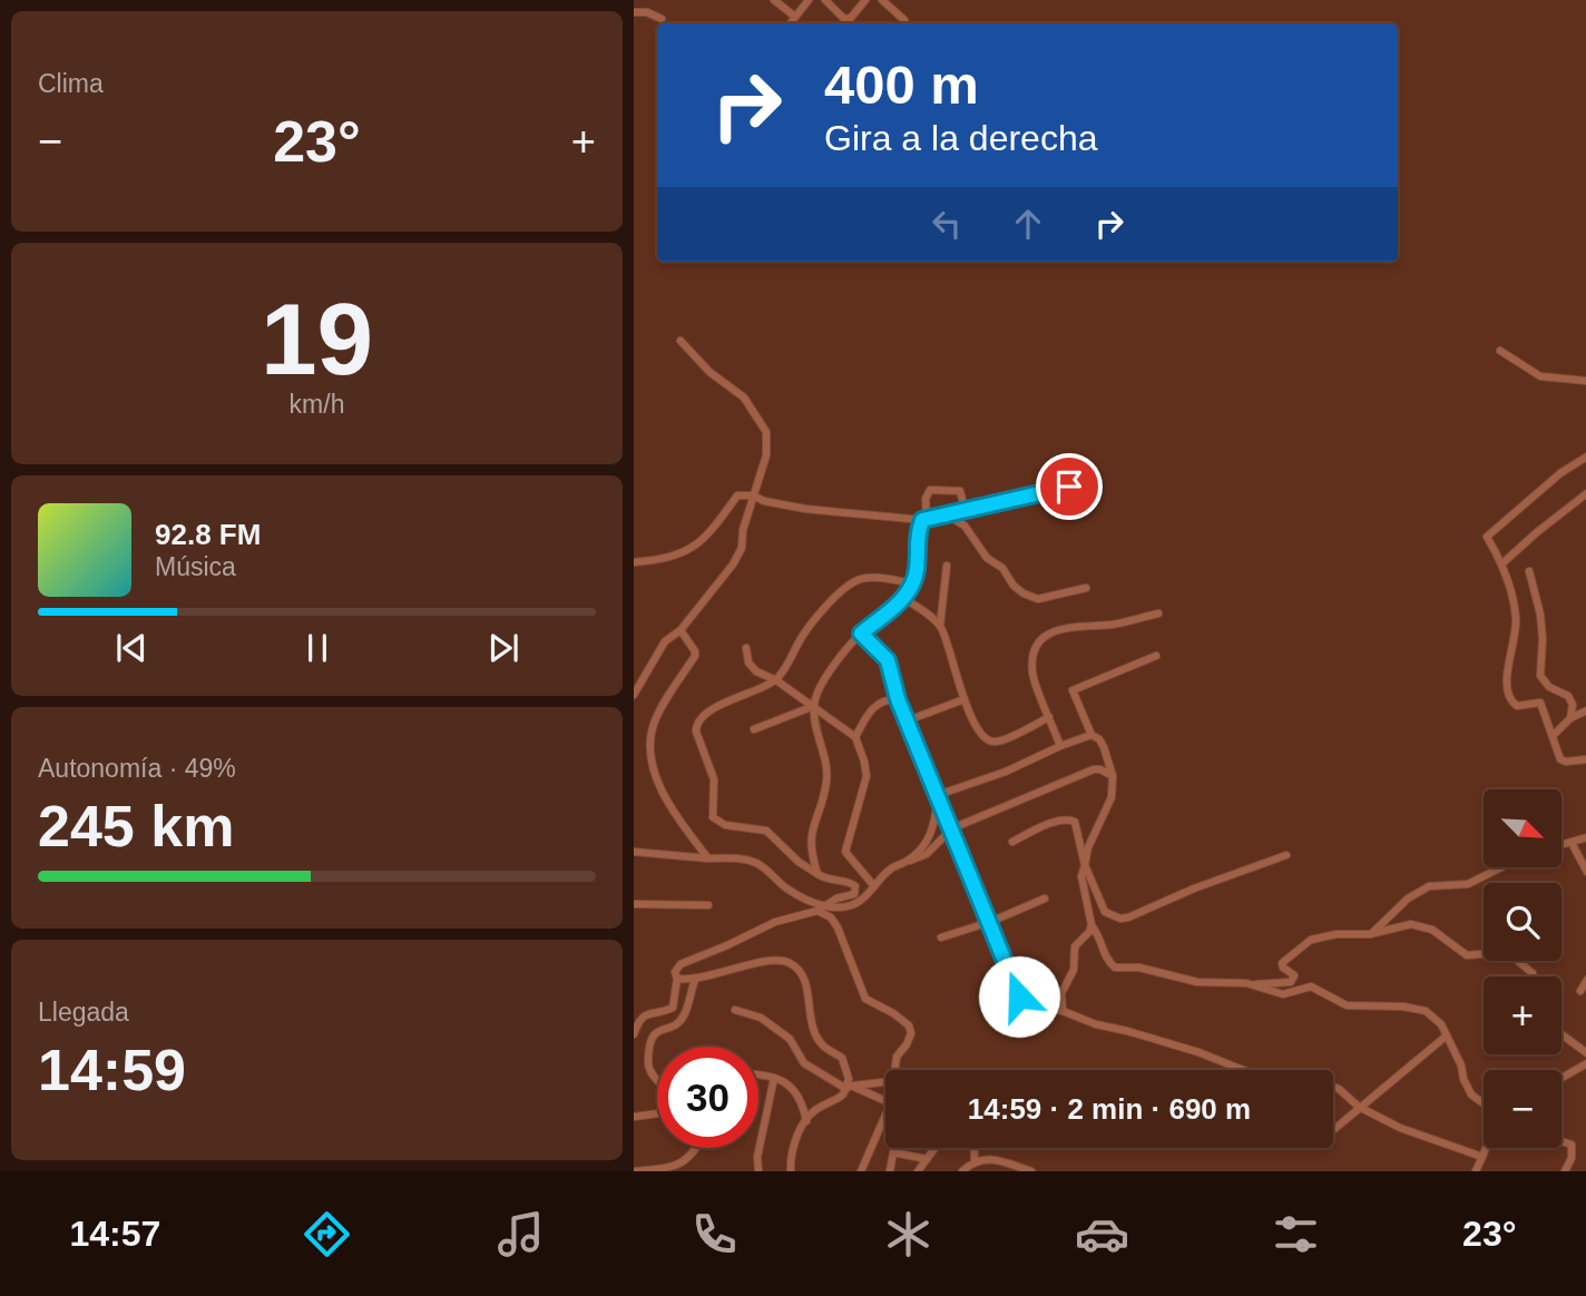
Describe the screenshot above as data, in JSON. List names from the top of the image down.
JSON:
{
  "north": "bottom right",
  "page": {
    "tile": [
      "Clima",
      ["19", "km/h"],
      ["Autonomía · 49%", "245 km"],
      ["Llegada", "14:59"]
    ],
    "turn": ["400 m", "Gira a la derecha"],
    "heat": ["−", "23°", "+"],
    "song": ["92.8 FM", "Música"],
    "map_buttons": ["+", "−"],
    "limit": "30",
    "trip": "14:59 · 2 min · 690 m",
    "tabs": ["14:57", "23°"]
  }
}
